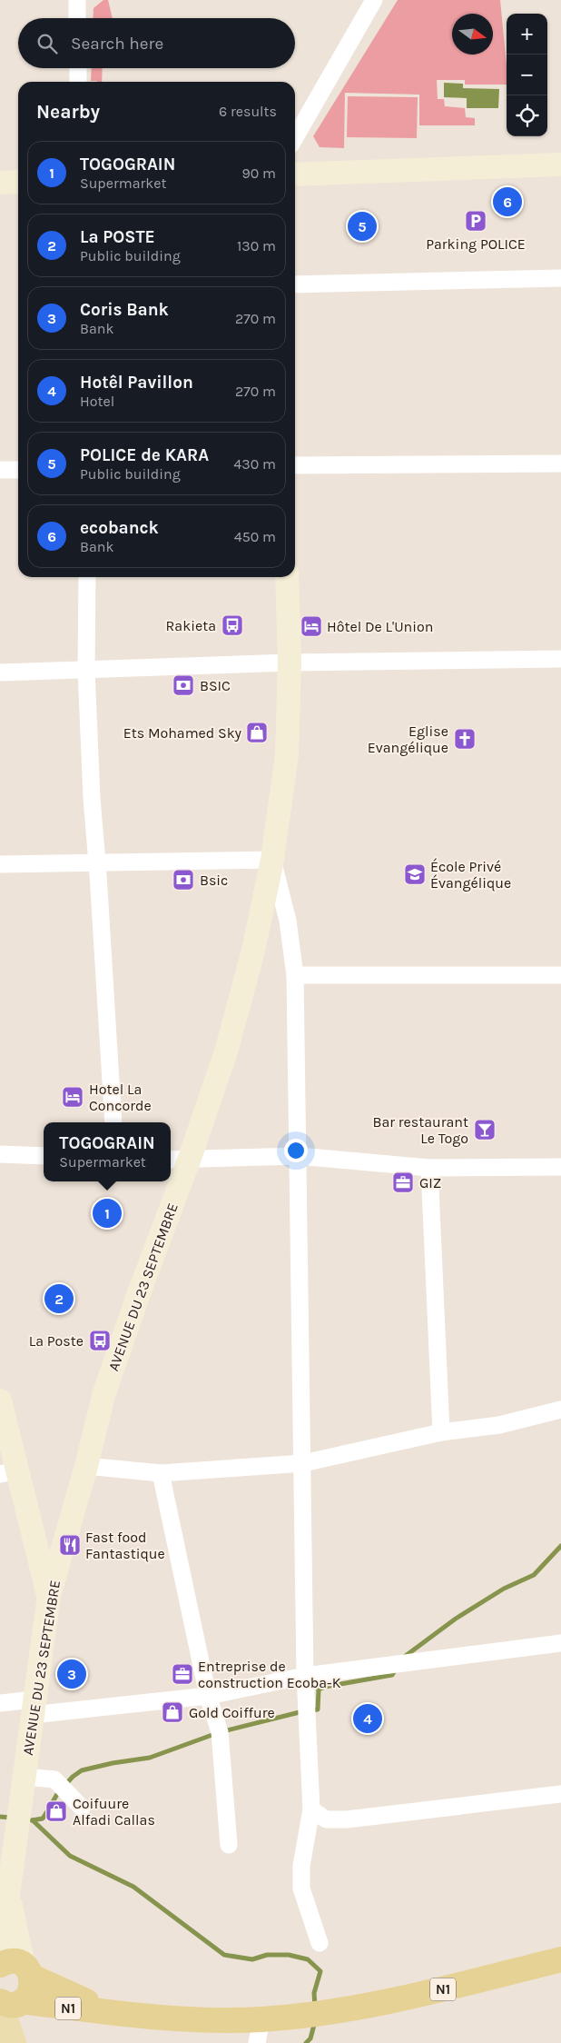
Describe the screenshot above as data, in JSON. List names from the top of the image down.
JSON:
{
  "streets": {
    "highway": ["N1"],
    "main road": ["AVENUE DU 23 SEPTEMBRE"]
  },
  "crossings": [
    ["AVENUE DU 23 SEPTEMBRE", "N1"]
  ],
  "places": {
    "parking": ["Parking POLICE"],
    "bus stop": ["Rakieta", "La Poste"],
    "hotel": ["Hôtel De L'Union", "Hotel La Concorde"],
    "bank": ["BSIC", "Bsic"],
    "shop": ["Ets Mohamed Sky", "Gold Coiffure", "Coifuure Alfadi Callas"],
    "church": ["Eglise Evangélique"],
    "school or university": ["École Privé Évangélique"],
    "bar": ["Bar restaurant Le Togo"],
    "office": ["GIZ", "Entreprise de construction Ecoba-K"],
    "restaurant": ["Fast food Fantastique"]
  },
  "north": "right",
  "page": {
    "map_buttons": ["+", "−"],
    "search": "Search here",
    "heading": ["Nearby", "6 results"],
    "list": [
      {
        "mark": "1",
        "name": "TOGOGRAIN",
        "note": "Supermarket",
        "value": "90 m"
      },
      {
        "mark": "2",
        "name": "La POSTE",
        "note": "Public building",
        "value": "130 m"
      },
      {
        "mark": "3",
        "name": "Coris Bank",
        "note": "Bank",
        "value": "270 m"
      },
      {
        "mark": "4",
        "name": "Hotêl Pavillon",
        "note": "Hotel",
        "value": "270 m"
      },
      {
        "mark": "5",
        "name": "POLICE de KARA",
        "note": "Public building",
        "value": "430 m"
      },
      {
        "mark": "6",
        "name": "ecobanck",
        "note": "Bank",
        "value": "450 m"
      }
    ],
    "pins": [
      "6",
      "5",
      "1",
      "2",
      "3",
      "4"
    ],
    "popup": ["TOGOGRAIN", "Supermarket"]
  }
}
